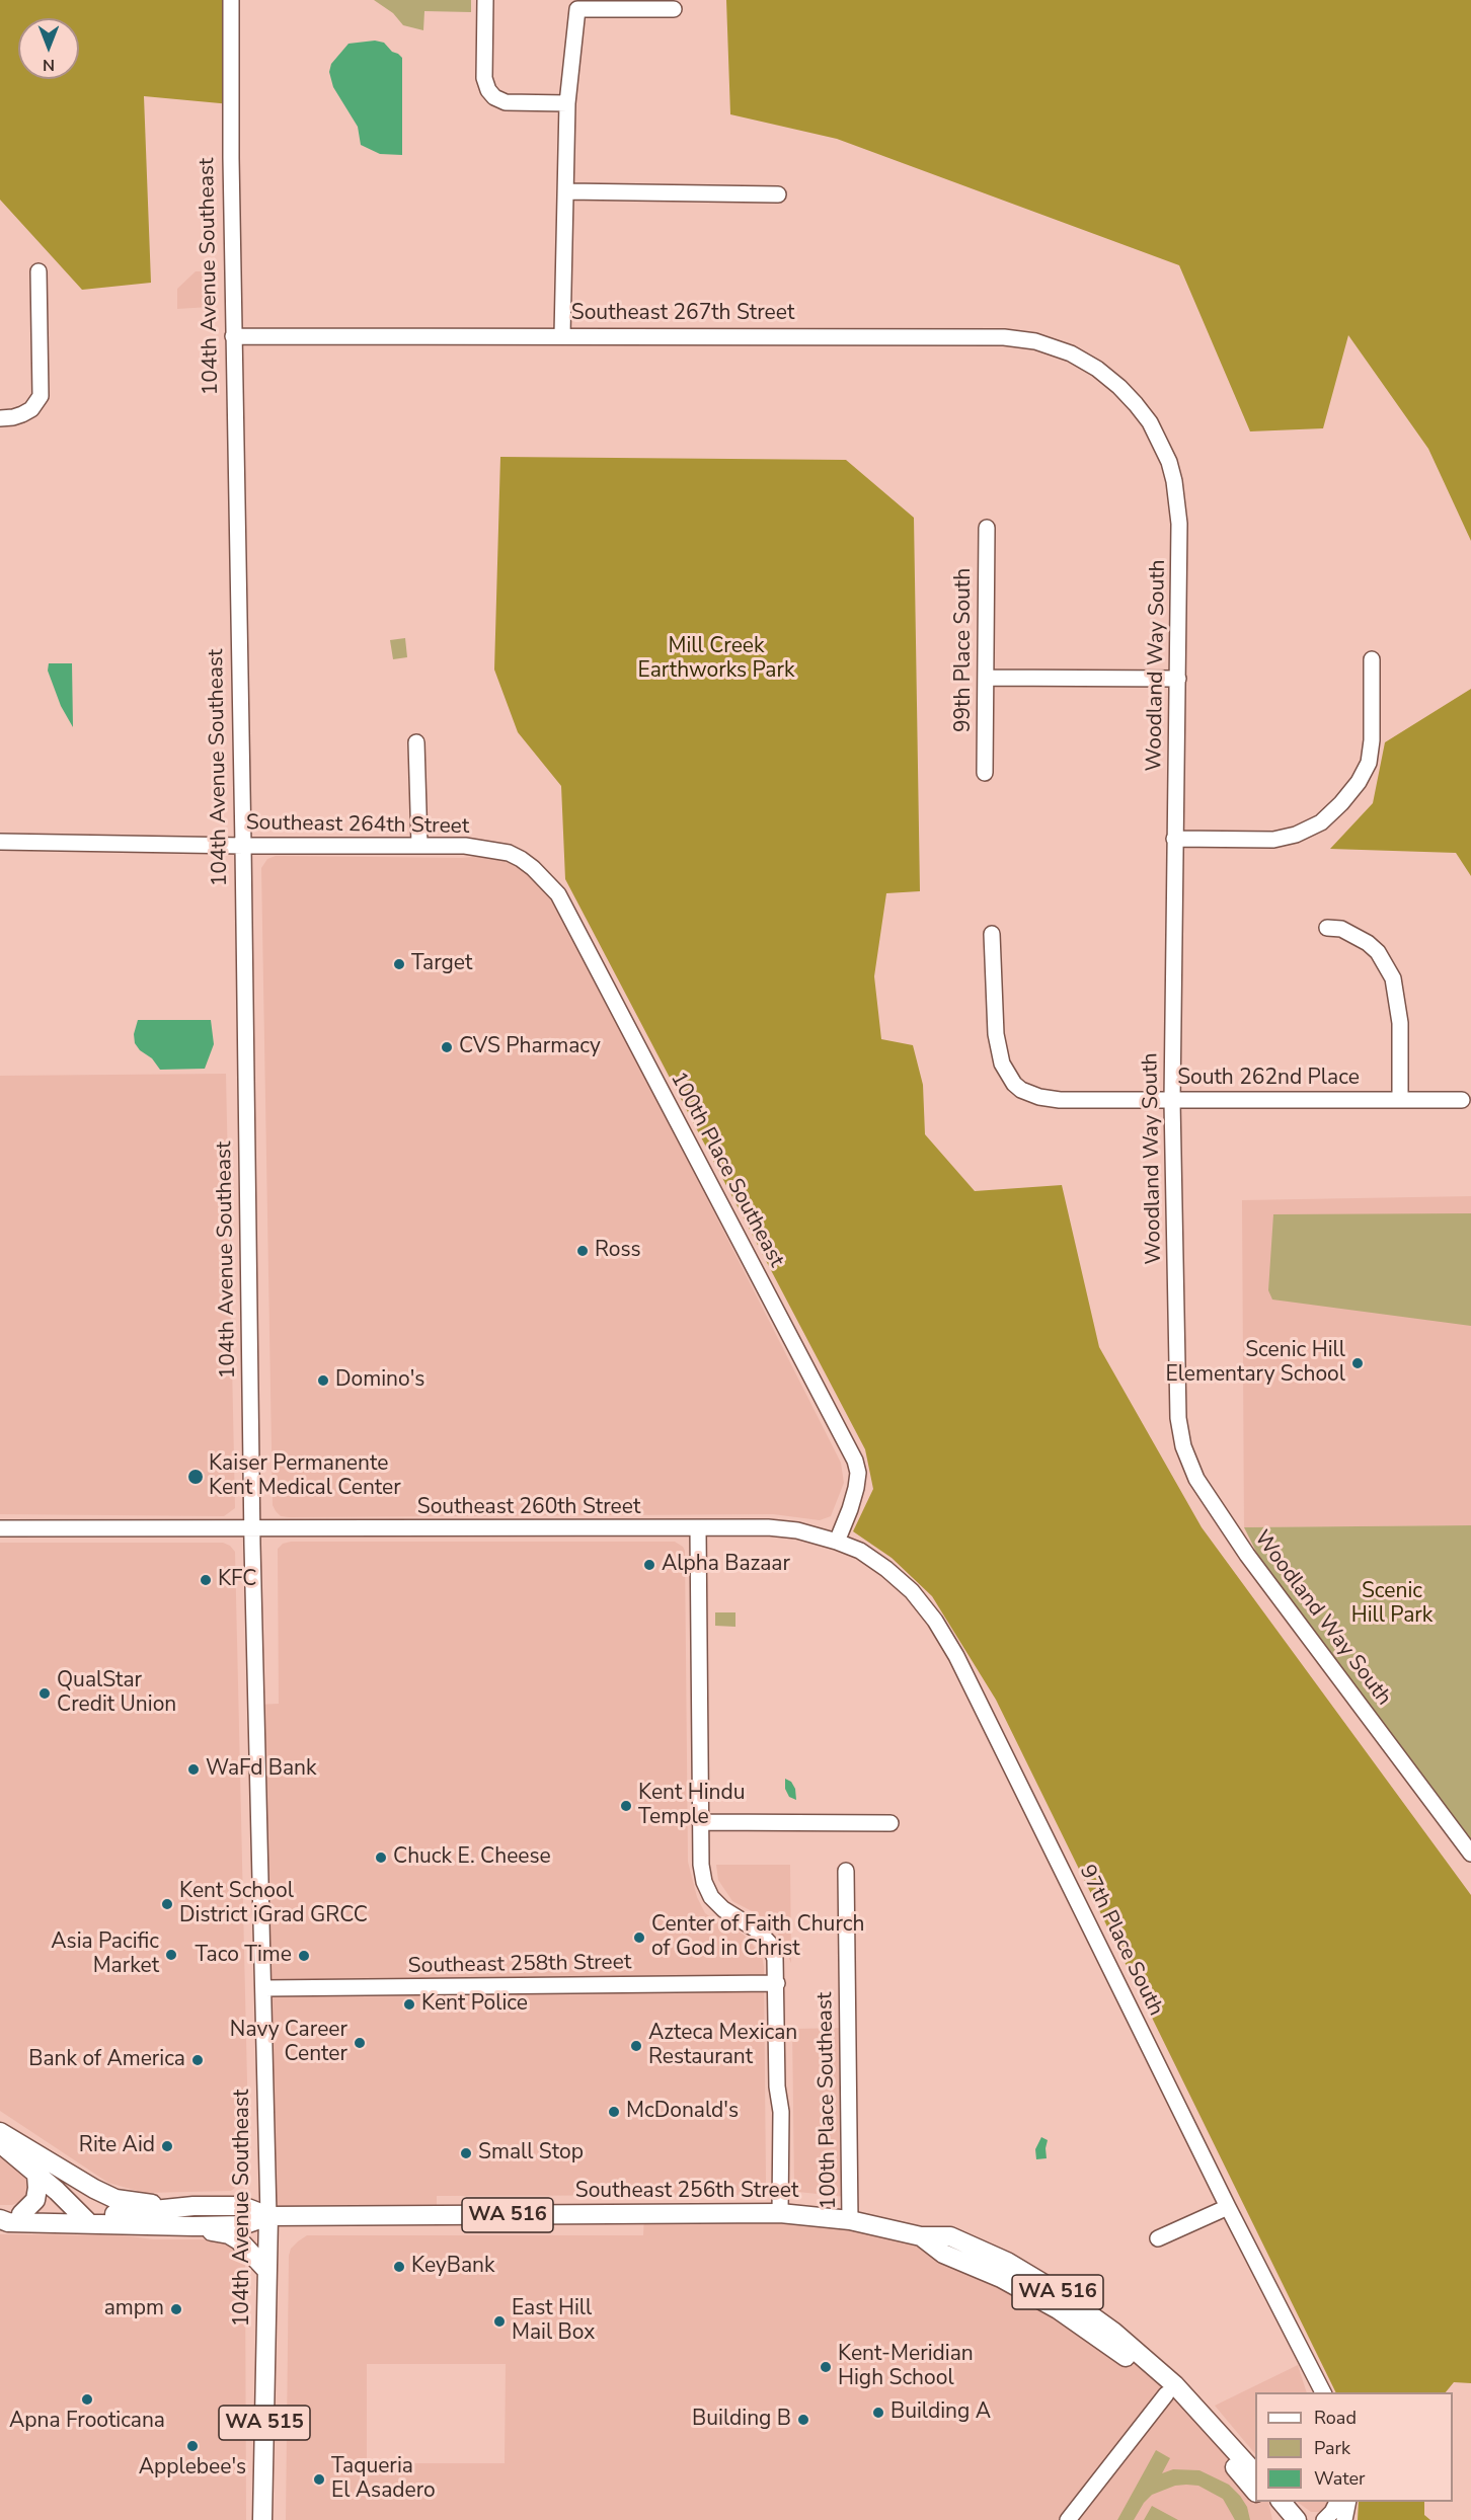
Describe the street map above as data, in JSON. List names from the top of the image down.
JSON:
{
  "streets": {
    "main road": [
      "104th Avenue Southeast",
      "Southeast 256th Street",
      "WA 516",
      "WA 515"
    ],
    "street": [
      "Southeast 267th Street",
      "99th Place South",
      "Woodland Way South",
      "Southeast 264th Street",
      "South 262nd Place",
      "100th Place Southeast",
      "Southeast 260th Street",
      "97th Place South",
      "Southeast 258th Street"
    ]
  },
  "crossings": [
    ["104th Avenue Southeast", "Southeast 267th Street"],
    ["104th Avenue Southeast", "Southeast 264th Street"],
    ["104th Avenue Southeast", "Southeast 260th Street"],
    ["104th Avenue Southeast", "Southeast 258th Street"],
    ["104th Avenue Southeast", "Southeast 256th Street"],
    ["Southeast 267th Street", "Woodland Way South"],
    ["Woodland Way South", "South 262nd Place"],
    ["Southeast 264th Street", "100th Place Southeast"],
    ["100th Place Southeast", "Southeast 260th Street"],
    ["100th Place Southeast", "97th Place South"],
    ["100th Place Southeast", "Southeast 256th Street"],
    ["Southeast 260th Street", "97th Place South"],
    ["Southeast 256th Street", "WA 516"]
  ],
  "parks": ["Mill Creek Earthworks Park", "Scenic Hill Park"],
  "places": [
    "Target",
    "CVS Pharmacy",
    "Ross",
    "Scenic Hill Elementary School",
    "Domino's",
    "Kaiser Permanente Kent Medical Center",
    "Alpha Bazaar",
    "KFC",
    "QualStar Credit Union",
    "WaFd Bank",
    "Kent Hindu Temple",
    "Chuck E. Cheese",
    "Kent School District iGrad GRCC",
    "Center of Faith Church of God in Christ",
    "Asia Pacific Market",
    "Taco Time",
    "Kent Police",
    "Navy Career Center",
    "Azteca Mexican Restaurant",
    "Bank of America",
    "McDonald's",
    "Rite Aid",
    "Small Stop",
    "KeyBank",
    "ampm",
    "East Hill Mail Box",
    "Kent-Meridian High School",
    "Apna Frooticana",
    "Building A",
    "Building B",
    "Applebee's",
    "Taqueria El Asadero"
  ],
  "legend": ["Road", "Park", "Water"],
  "north": "bottom"
}
